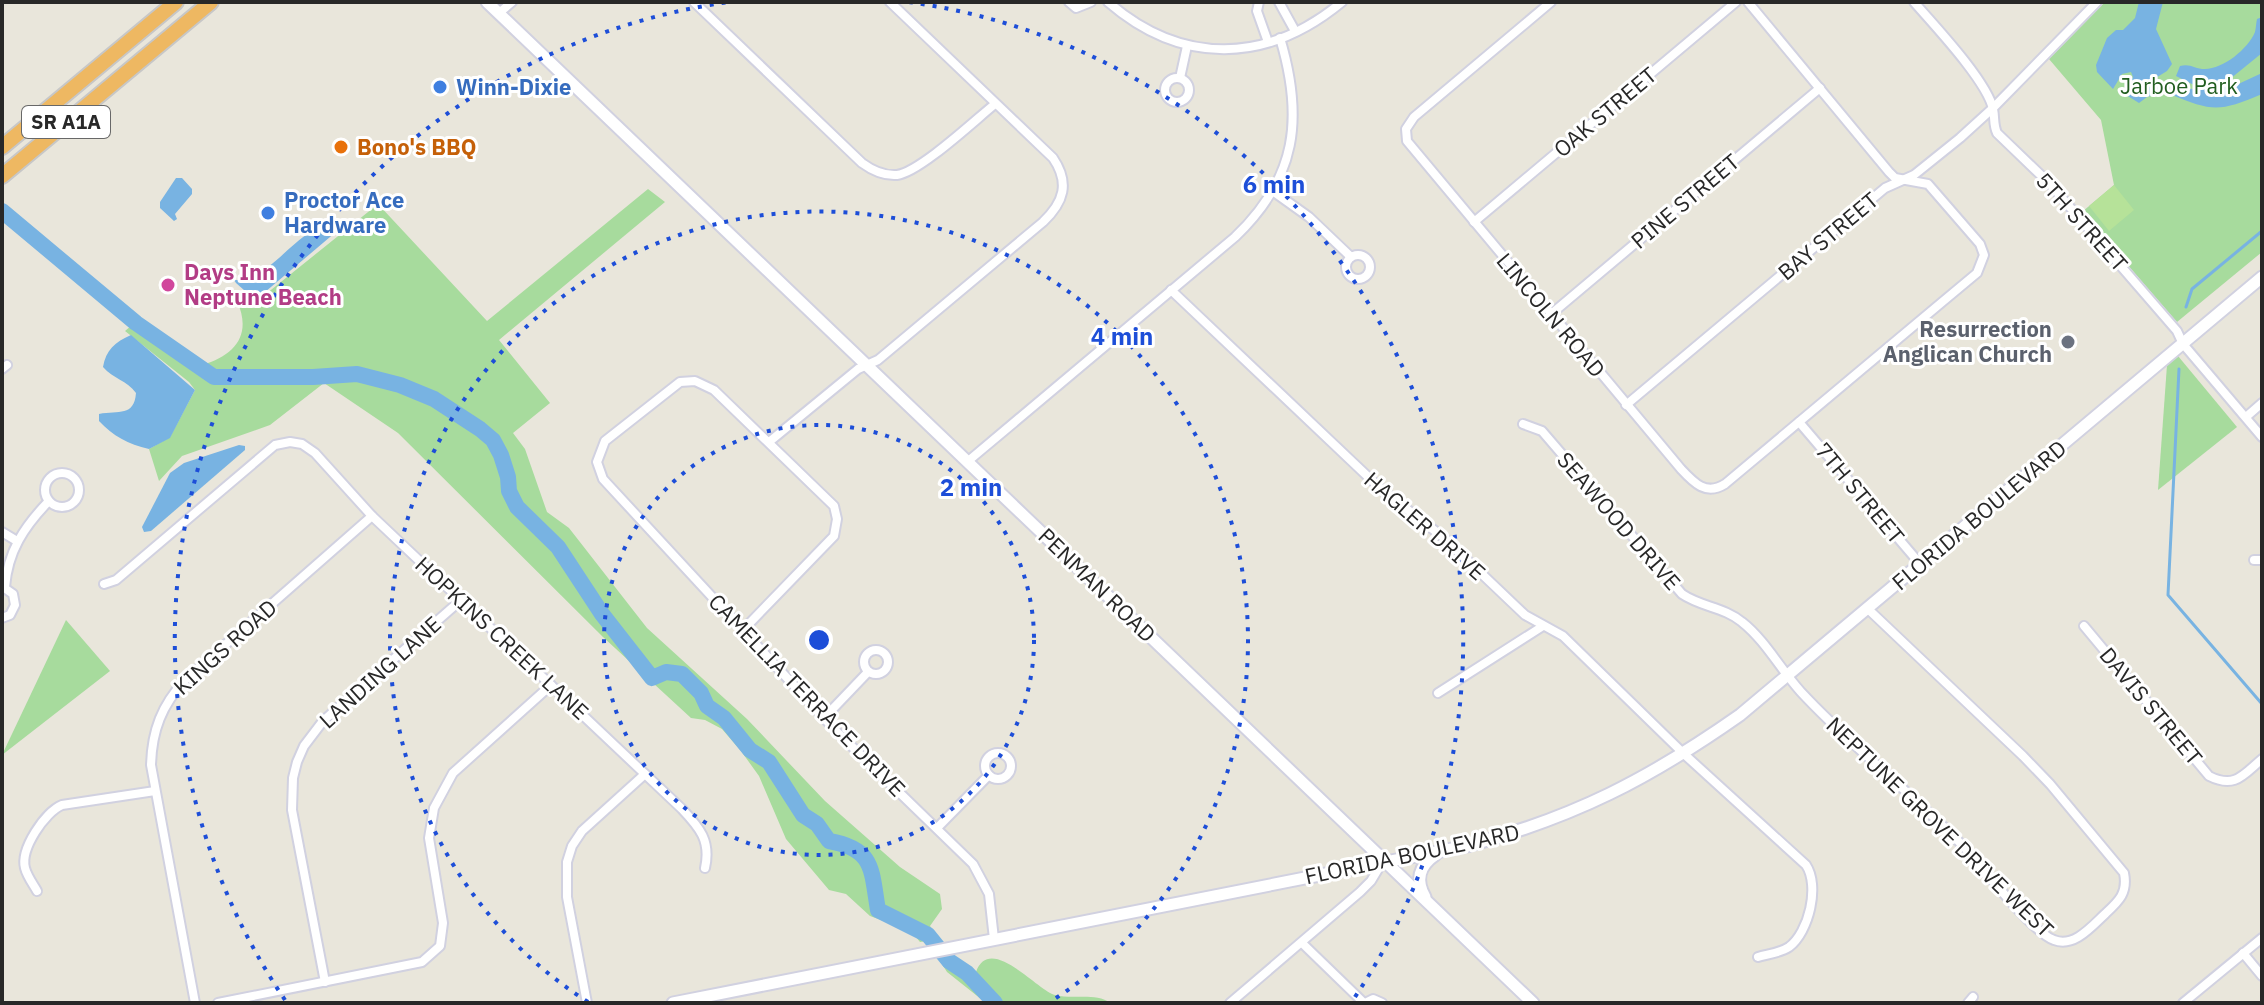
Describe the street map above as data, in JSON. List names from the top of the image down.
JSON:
{
  "streets": {
    "highway": ["SR A1A"],
    "street": [
      "OAK STREET",
      "PINE STREET",
      "5TH STREET",
      "BAY STREET",
      "LINCOLN ROAD",
      "7TH STREET",
      "FLORIDA BOULEVARD",
      "SEAWOOD DRIVE",
      "HAGLER DRIVE",
      "PENMAN ROAD",
      "HOPKINS CREEK LANE",
      "KINGS ROAD",
      "LANDING LANE",
      "CAMELLIA TERRACE DRIVE",
      "DAVIS STREET",
      "NEPTUNE GROVE DRIVE WEST"
    ]
  },
  "crossings": [
    ["OAK STREET", "LINCOLN ROAD"],
    ["PINE STREET", "LINCOLN ROAD"],
    ["5TH STREET", "BAY STREET"],
    ["5TH STREET", "FLORIDA BOULEVARD"],
    ["BAY STREET", "LINCOLN ROAD"],
    ["LINCOLN ROAD", "7TH STREET"],
    ["7TH STREET", "FLORIDA BOULEVARD"],
    ["FLORIDA BOULEVARD", "SEAWOOD DRIVE"],
    ["FLORIDA BOULEVARD", "HAGLER DRIVE"],
    ["FLORIDA BOULEVARD", "PENMAN ROAD"],
    ["FLORIDA BOULEVARD", "CAMELLIA TERRACE DRIVE"],
    ["FLORIDA BOULEVARD", "NEPTUNE GROVE DRIVE WEST"],
    ["SEAWOOD DRIVE", "NEPTUNE GROVE DRIVE WEST"],
    ["HOPKINS CREEK LANE", "KINGS ROAD"],
    ["HOPKINS CREEK LANE", "LANDING LANE"]
  ],
  "parks": ["Jarboe Park"],
  "places": [
    "Winn-Dixie",
    "Bono's BBQ",
    "Proctor Ace Hardware",
    "Days Inn Neptune Beach",
    "Resurrection Anglican Church"
  ],
  "rings": ["6 min", "4 min", "2 min"]
}
